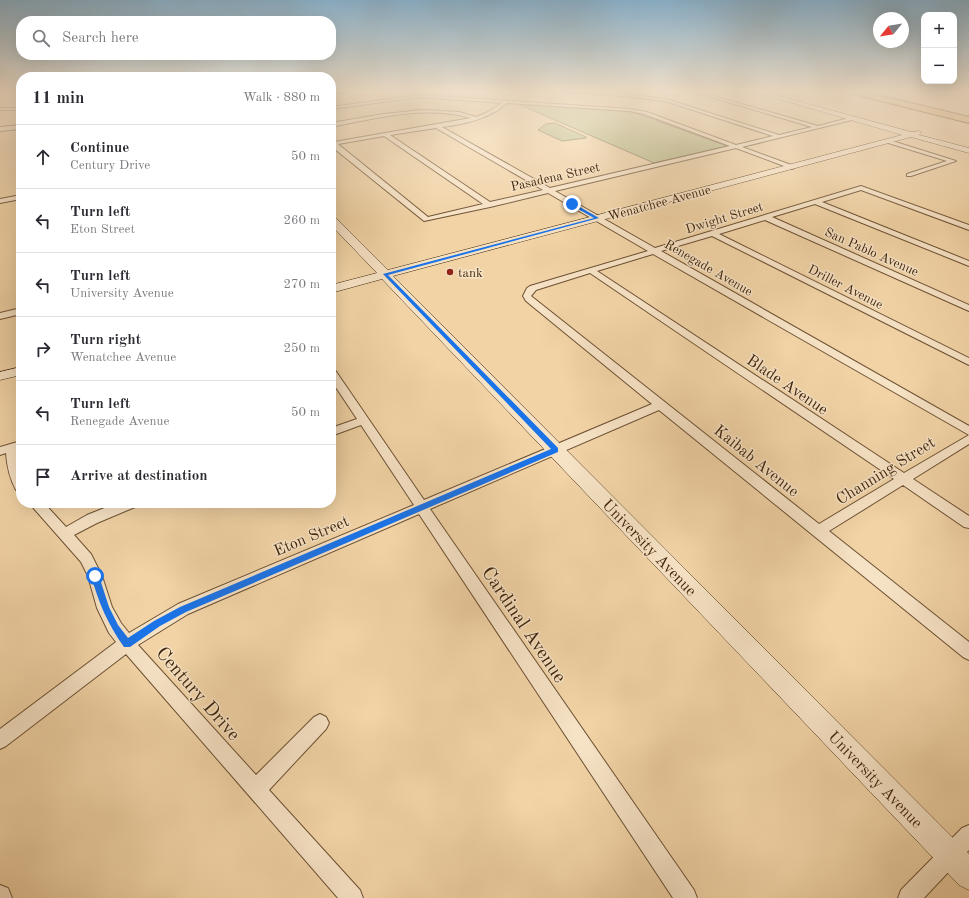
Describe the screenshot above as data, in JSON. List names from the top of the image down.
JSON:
{
  "streets": {
    "street": [
      "Pasadena Street",
      "Wenatchee Avenue",
      "Dwight Street",
      "San Pablo Avenue",
      "Renegade Avenue",
      "Driller Avenue",
      "Blade Avenue",
      "Kaibab Avenue",
      "Channing Street",
      "Eton Street",
      "University Avenue",
      "Cardinal Avenue",
      "Century Drive"
    ]
  },
  "crossings": [
    ["Pasadena Street", "Renegade Avenue"],
    ["Wenatchee Avenue", "Renegade Avenue"],
    ["Wenatchee Avenue", "University Avenue"],
    ["Dwight Street", "San Pablo Avenue"],
    ["Dwight Street", "Renegade Avenue"],
    ["Dwight Street", "Driller Avenue"],
    ["Dwight Street", "Blade Avenue"],
    ["Dwight Street", "Kaibab Avenue"],
    ["Blade Avenue", "Channing Street"],
    ["Kaibab Avenue", "Channing Street"],
    ["Kaibab Avenue", "Eton Street"],
    ["Eton Street", "University Avenue"],
    ["Eton Street", "Cardinal Avenue"],
    ["Eton Street", "Century Drive"]
  ],
  "places": ["tank"],
  "north": "bottom left",
  "page": {
    "map_buttons": ["+", "−"],
    "search": "Search here",
    "heading": ["11 min", "Walk · 880 m"],
    "list": [
      ["Continue", "Century Drive", "50 m"],
      ["Turn left", "Eton Street", "260 m"],
      ["Turn left", "University Avenue", "270 m"],
      ["Turn right", "Wenatchee Avenue", "250 m"],
      ["Turn left", "Renegade Avenue", "50 m"],
      "Arrive at destination"
    ]
  }
}
